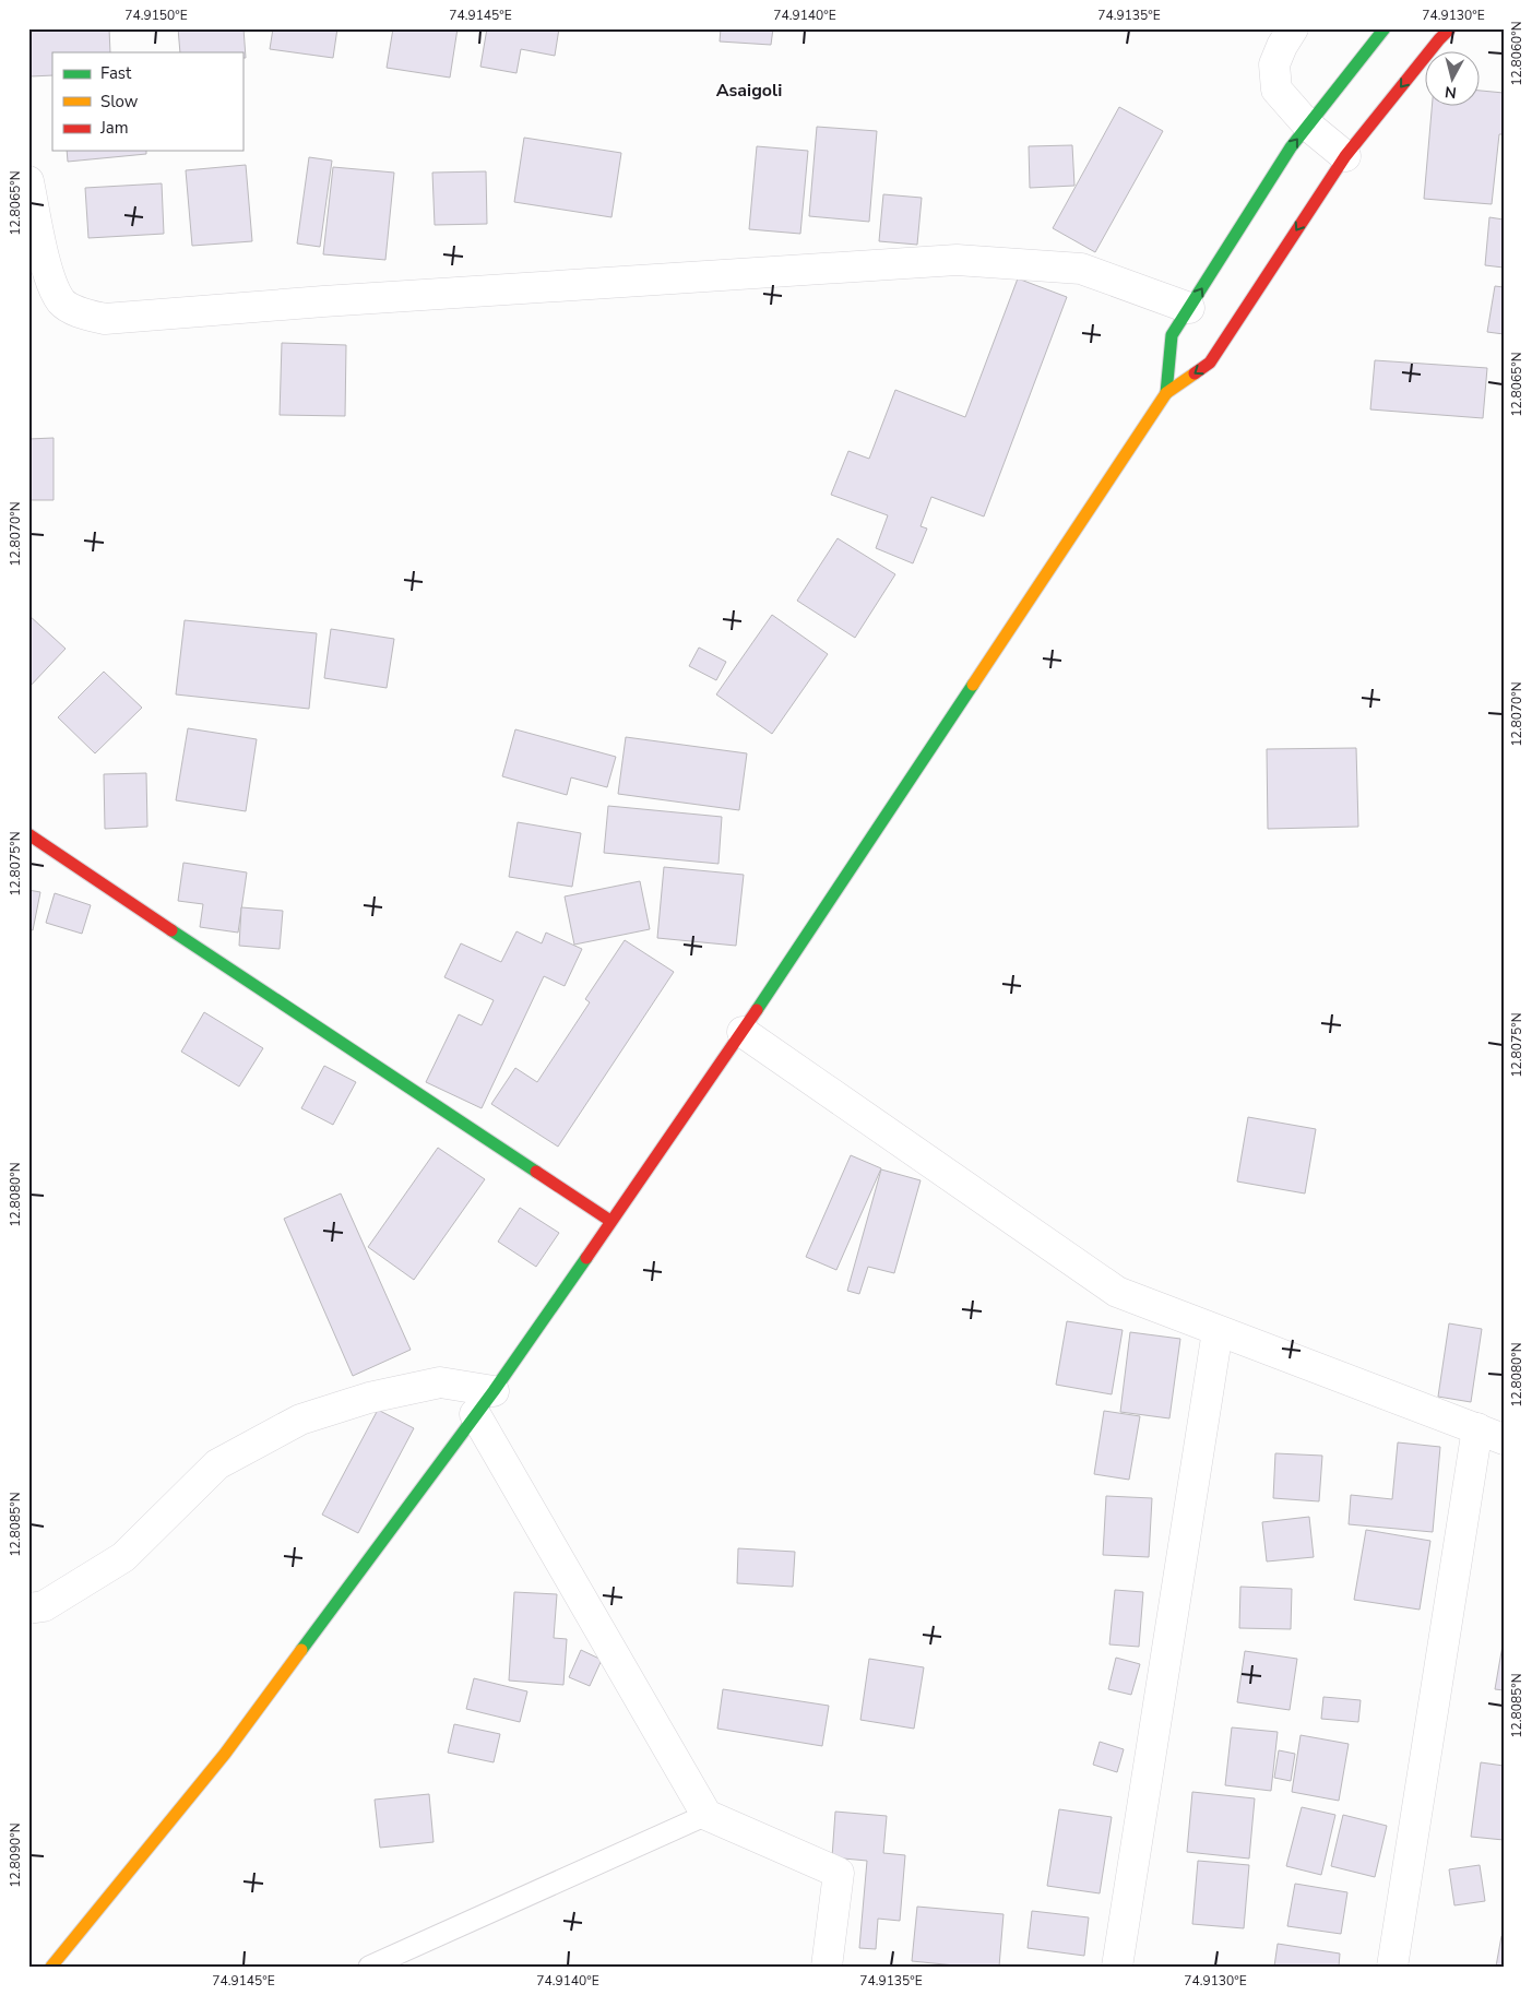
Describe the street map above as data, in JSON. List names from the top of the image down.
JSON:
{
  "districts": ["Asaigoli"],
  "legend": ["Fast", "Slow", "Jam"],
  "north": "bottom",
  "coordinates": [
    "74.9150°E",
    "74.9145°E",
    "74.9140°E",
    "74.9135°E",
    "74.9130°E",
    "12.8060°N",
    "12.8065°N",
    "12.8070°N",
    "12.8075°N",
    "12.8080°N",
    "12.8085°N",
    "12.8090°N"
  ]
}
